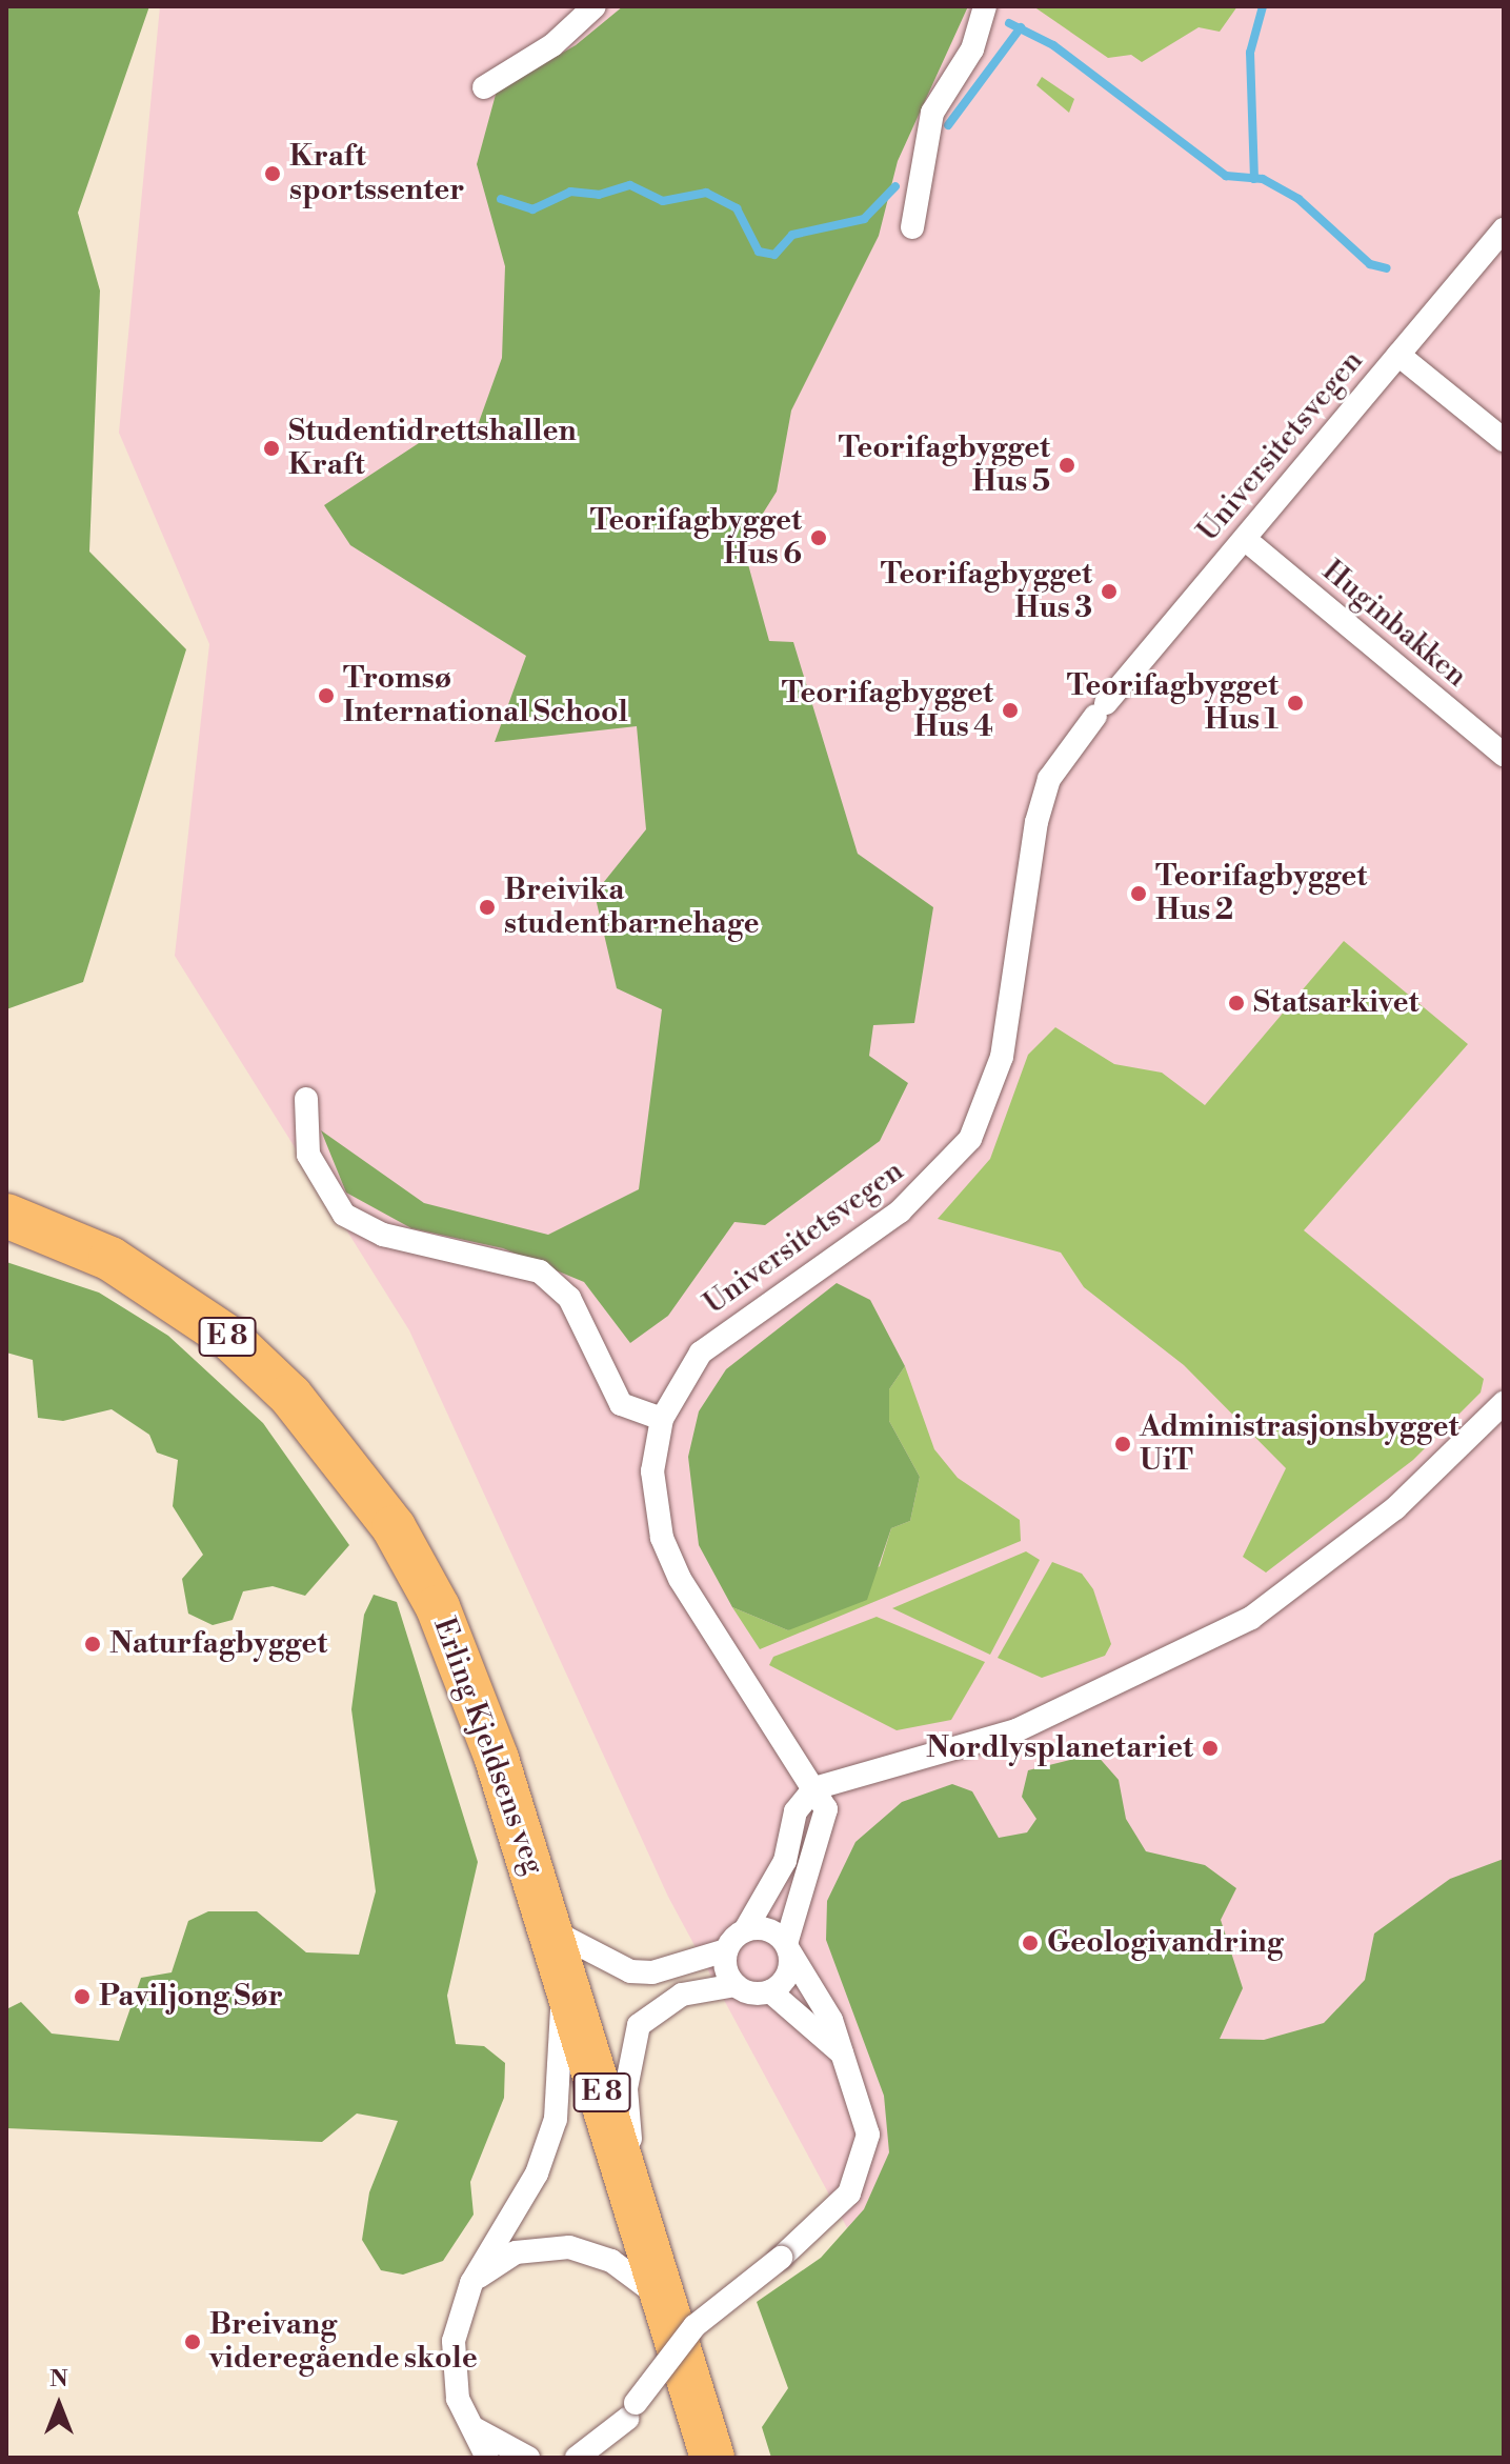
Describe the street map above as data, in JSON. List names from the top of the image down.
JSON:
{
  "streets": {
    "highway": ["E 8", "Erling Kjeldsens veg"],
    "street": ["Universitetsvegen", "Huginbakken"]
  },
  "crossings": [
    ["Universitetsvegen", "Huginbakken"]
  ],
  "places": [
    "Kraft sportssenter",
    "Studentidrettshallen Kraft",
    "Teorifagbygget Hus 5",
    "Teorifagbygget Hus 6",
    "Teorifagbygget Hus 3",
    "Tromsø International School",
    "Teorifagbygget Hus 1",
    "Teorifagbygget Hus 4",
    "Teorifagbygget Hus 2",
    "Breivika studentbarnehage",
    "Statsarkivet",
    "Administrasjonsbygget UiT",
    "Naturfagbygget",
    "Nordlysplanetariet",
    "Geologivandring",
    "Paviljong Sør",
    "Breivang videregående skole"
  ],
  "north": "top"
}
